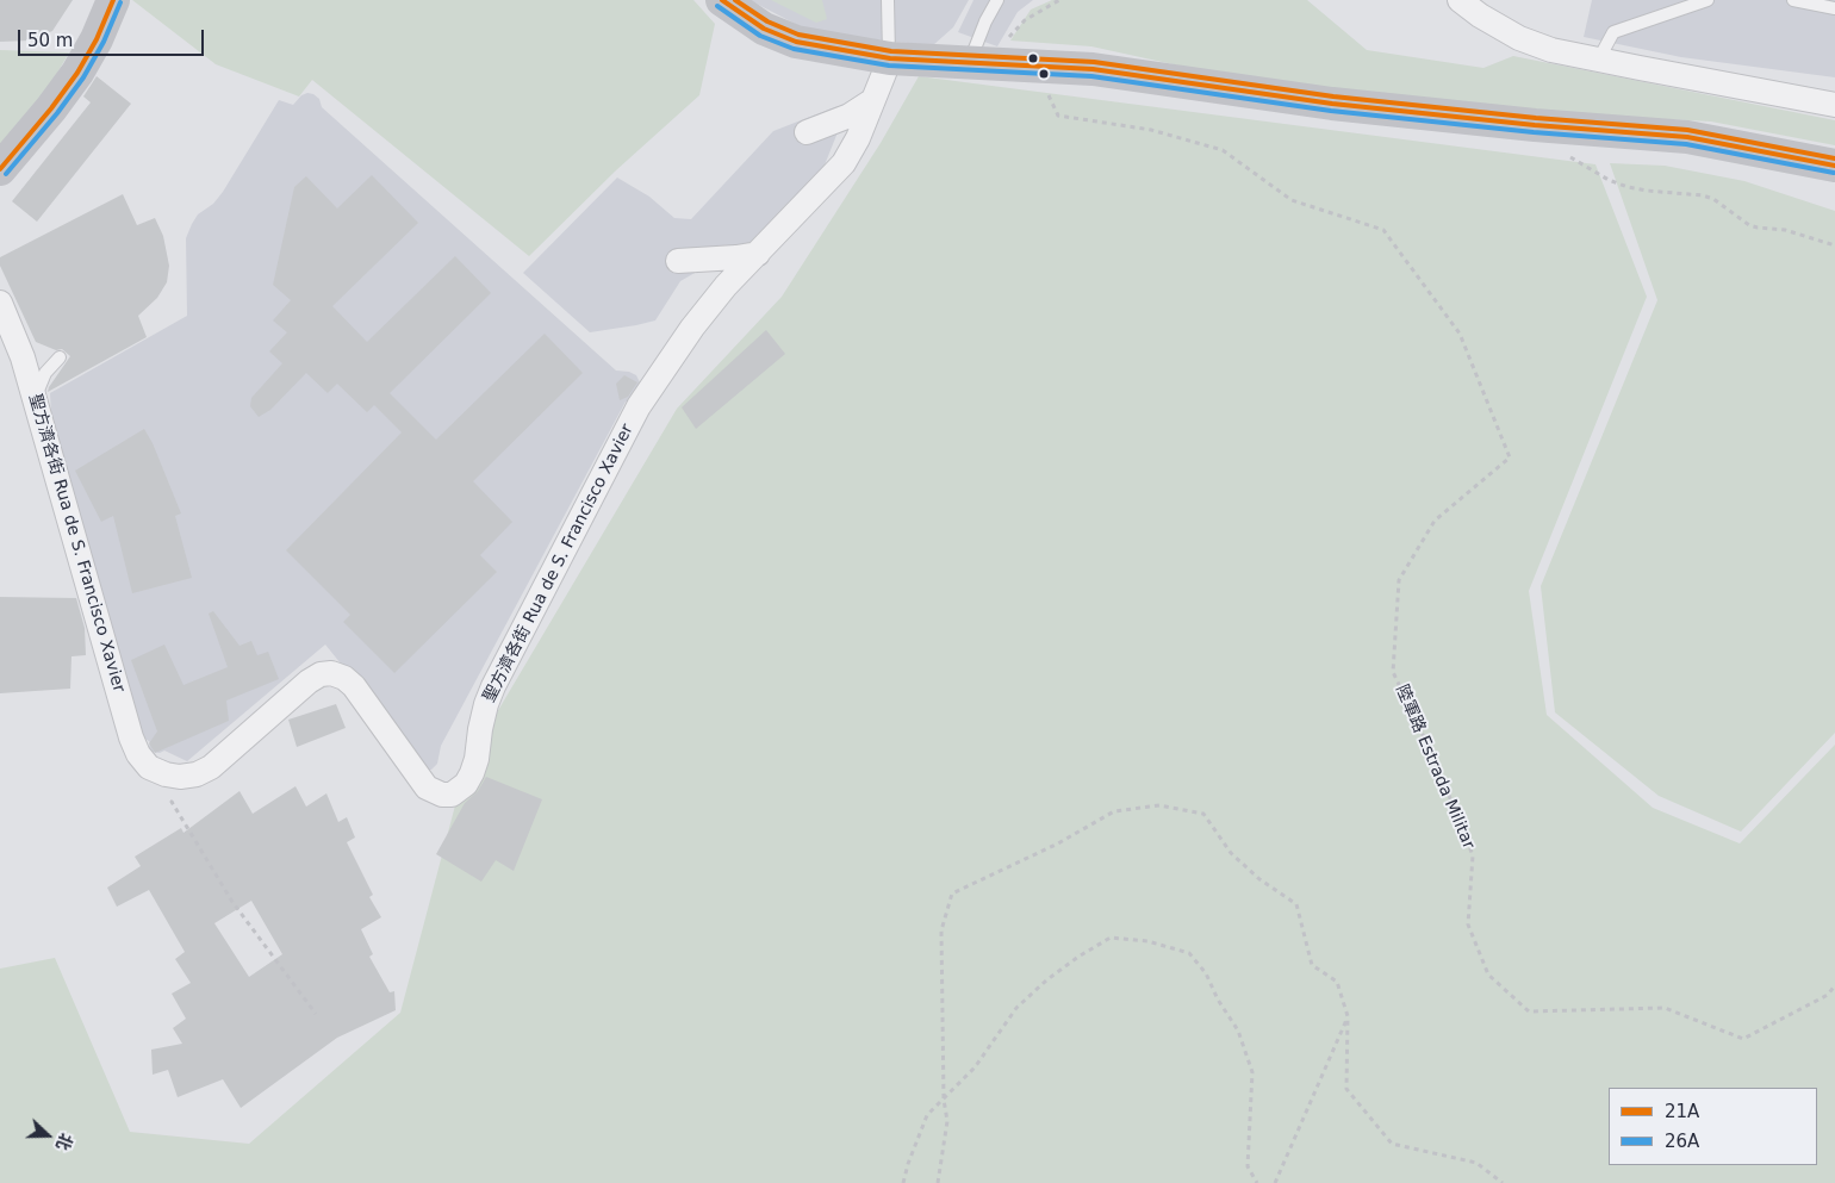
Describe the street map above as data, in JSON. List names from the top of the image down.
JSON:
{
  "streets": {
    "street": ["聖方濟各街 Rua de S. Francisco Xavier"],
    "path": ["陸軍路 Estrada Militar"]
  },
  "lines": ["transit line 21A", "transit line 26A"],
  "legend": ["21A", "26A"],
  "scale_bar": "50 m",
  "north": "right"
}
